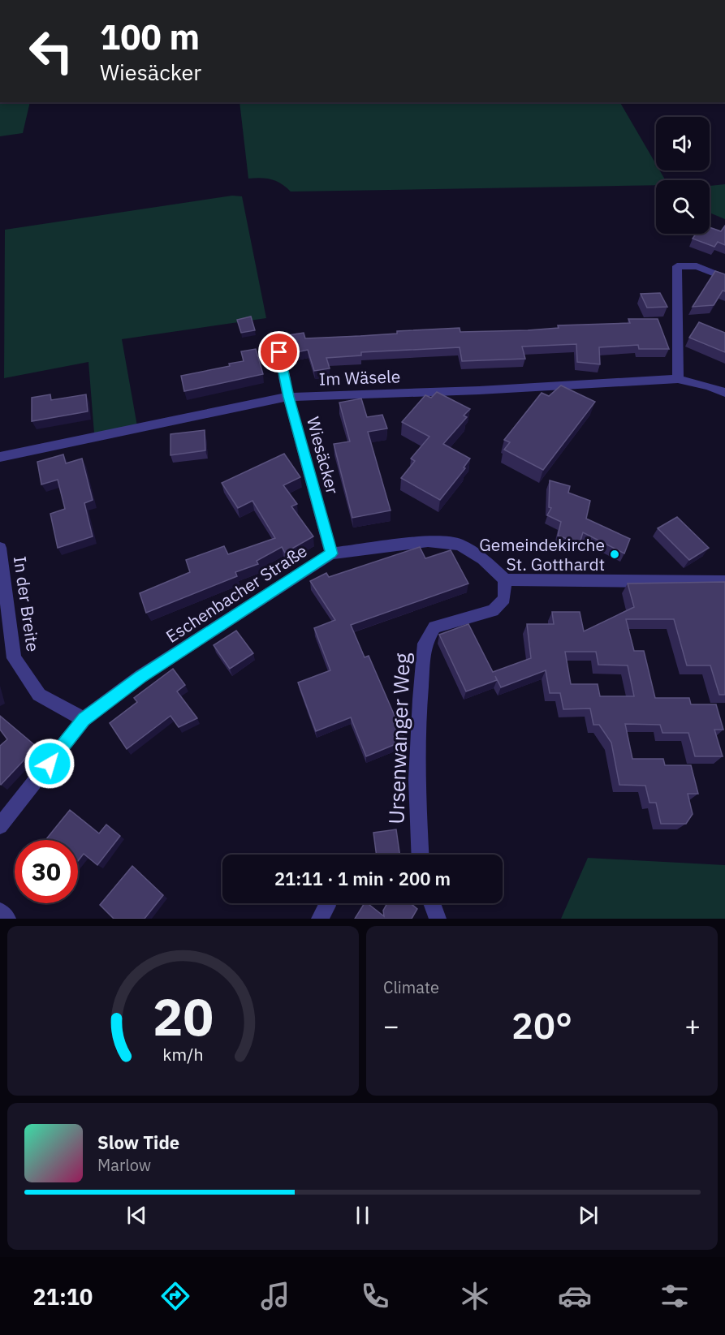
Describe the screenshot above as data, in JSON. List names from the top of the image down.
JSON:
{
  "streets": {
    "street": [
      "Im Wäsele",
      "Wiesäcker",
      "Eschenbacher Straße",
      "In der Breite",
      "Ursenwanger Weg"
    ]
  },
  "crossings": [
    ["Im Wäsele", "Wiesäcker"],
    ["Wiesäcker", "Eschenbacher Straße"],
    ["Eschenbacher Straße", "In der Breite"],
    ["Eschenbacher Straße", "Ursenwanger Weg"]
  ],
  "places": ["Gemeindekirche St. Gotthardt"],
  "page": {
    "turn": ["100 m", "Wiesäcker"],
    "limit": "30",
    "trip": "21:11 · 1 min · 200 m",
    "tile": "Climate",
    "heat": ["−", "20°", "+"],
    "song": ["Slow Tide", "Marlow"],
    "tabs": "21:10",
    "gauge": ["20", "km/h"]
  }
}
